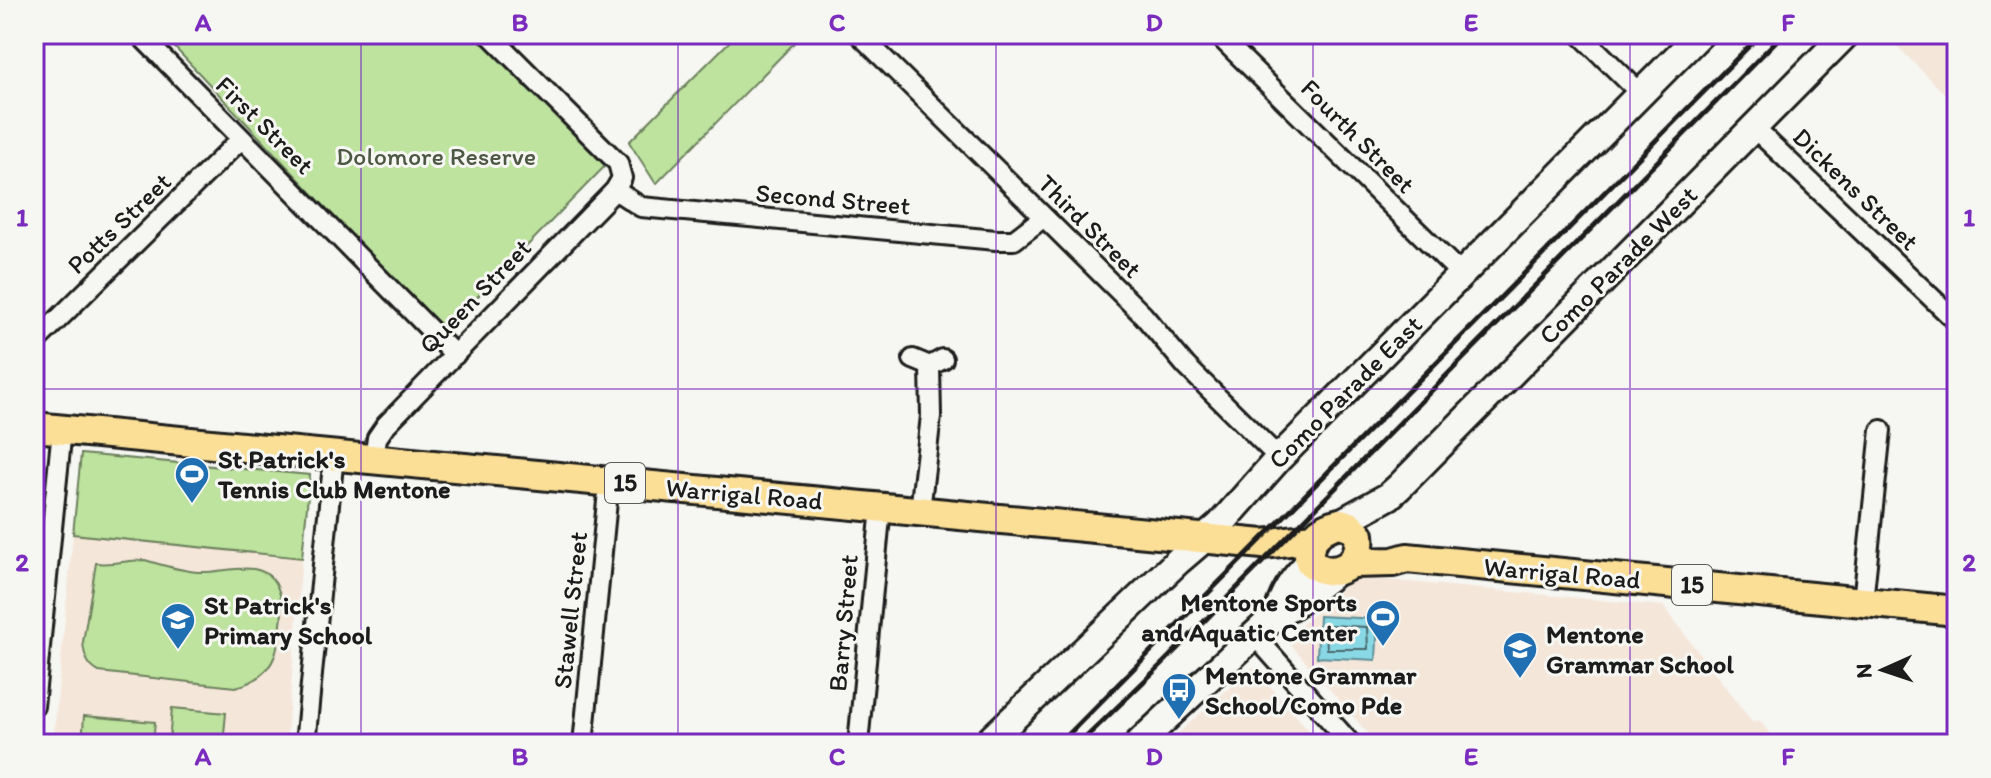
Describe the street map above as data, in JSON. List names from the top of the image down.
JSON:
{
  "streets": {
    "main road": ["15", "Warrigal Road"],
    "street": [
      "First Street",
      "Fourth Street",
      "Dickens Street",
      "Second Street",
      "Potts Street",
      "Third Street",
      "Como Parade West",
      "Queen Street",
      "Como Parade East",
      "Stawell Street",
      "Barry Street"
    ]
  },
  "crossings": [
    ["First Street", "Potts Street"],
    ["First Street", "Queen Street"],
    ["Fourth Street", "Como Parade East"],
    ["Dickens Street", "Como Parade West"],
    ["Second Street", "Third Street"],
    ["Second Street", "Queen Street"],
    ["Third Street", "Como Parade East"],
    ["Como Parade West", "15"],
    ["Como Parade West", "Warrigal Road"],
    ["Queen Street", "Warrigal Road"],
    ["Como Parade East", "Warrigal Road"],
    ["15", "Warrigal Road"],
    ["Warrigal Road", "Stawell Street"],
    ["Warrigal Road", "Barry Street"]
  ],
  "parks": ["Dolomore Reserve"],
  "places": {
    "sports": ["St Patrick's Tennis Club Mentone", "Mentone Sports and Aquatic Center"],
    "school or university": ["St Patrick's Primary School", "Mentone Grammar School"],
    "bus stop": ["Mentone Grammar School/Como Pde"]
  },
  "north": "left",
  "grid": {
    "columns": [
      "A",
      "B",
      "C",
      "D",
      "E",
      "F"
    ],
    "rows": ["1", "2"]
  }
}
